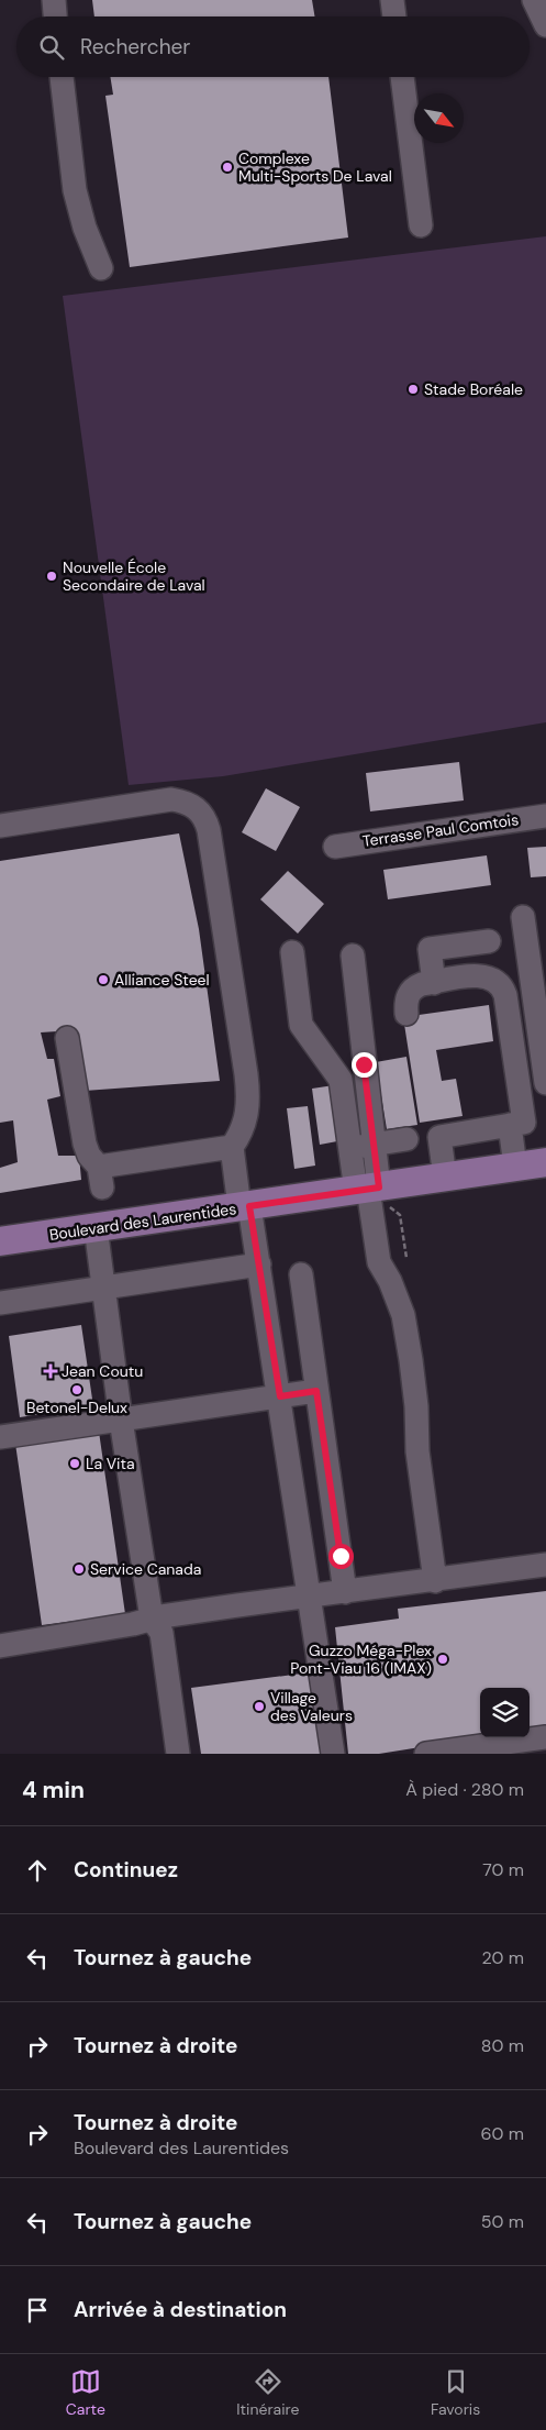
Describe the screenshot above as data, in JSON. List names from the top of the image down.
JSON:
{
  "streets": {
    "main road": ["Boulevard des Laurentides"],
    "street": ["Terrasse Paul Comtois"]
  },
  "places": {
    "other": [
      "Complexe Multi-Sports De Laval",
      "Stade Boréale",
      "Nouvelle École Secondaire de Laval",
      "Alliance Steel",
      "Betonel-Delux",
      "La Vita",
      "Service Canada",
      "Guzzo Méga-Plex Pont-Viau 16 (IMAX)",
      "Village des Valeurs"
    ],
    "health": ["Jean Coutu"]
  },
  "north": "bottom right",
  "page": {
    "search": "Rechercher",
    "heading": ["4 min", "À pied · 280 m"],
    "list": [
      ["Continuez", "70 m"],
      ["Tournez à gauche", "20 m"],
      ["Tournez à droite", "80 m"],
      ["Tournez à droite", "Boulevard des Laurentides", "60 m"],
      ["Tournez à gauche", "50 m"],
      "Arrivée à destination"
    ],
    "nav": ["Carte", "Itinéraire", "Favoris"]
  }
}
